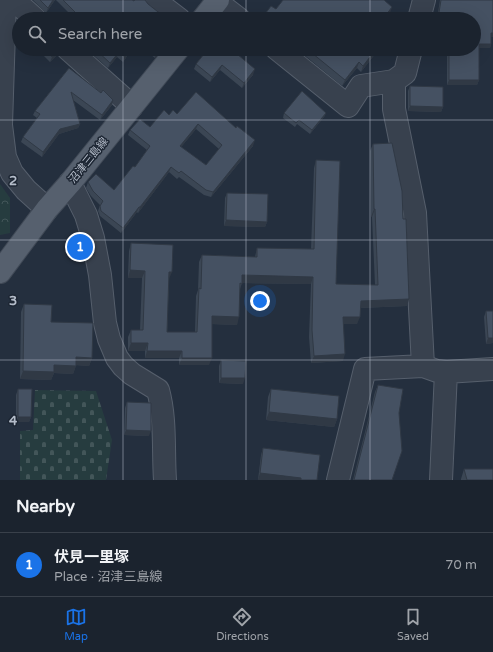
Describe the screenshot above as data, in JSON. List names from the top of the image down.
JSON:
{
  "streets": {
    "main road": ["沼津三島線"]
  },
  "page": {
    "search": "Search here",
    "pins": "1",
    "heading": "Nearby",
    "list": [
      {
        "mark": "1",
        "name": "伏見一里塚",
        "note": "Place · 沼津三島線",
        "value": "70 m"
      }
    ],
    "nav": ["Map", "Directions", "Saved"]
  },
  "grid": {
    "rows": ["2", "3", "4"]
  }
}
